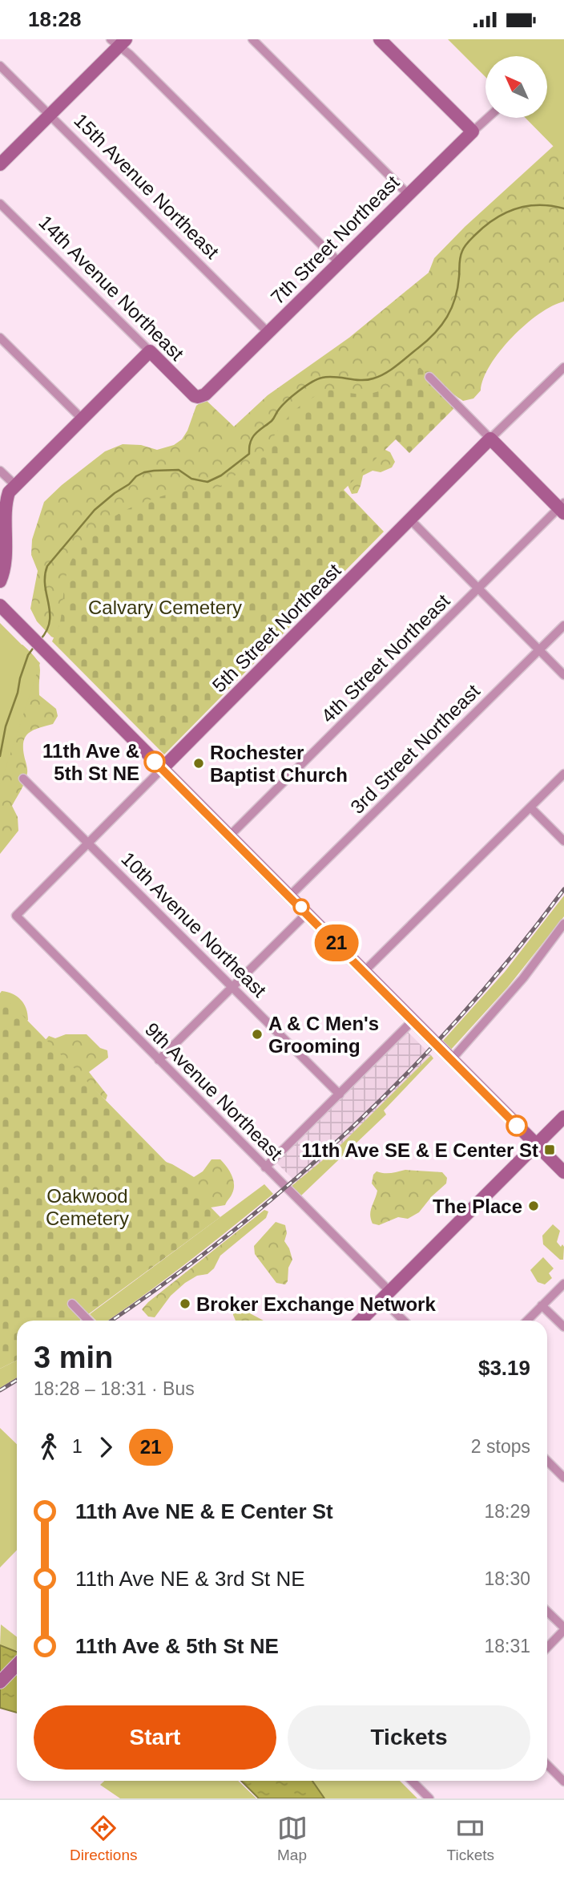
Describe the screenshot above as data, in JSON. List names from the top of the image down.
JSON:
{
  "streets": {
    "street": [
      "15th Avenue Northeast",
      "7th Street Northeast",
      "14th Avenue Northeast",
      "5th Street Northeast",
      "4th Street Northeast",
      "3rd Street Northeast",
      "10th Avenue Northeast",
      "9th Avenue Northeast"
    ]
  },
  "crossings": [
    ["15th Avenue Northeast", "7th Street Northeast"],
    ["7th Street Northeast", "14th Avenue Northeast"],
    ["5th Street Northeast", "10th Avenue Northeast"],
    ["5th Street Northeast", "9th Avenue Northeast"]
  ],
  "parks": ["Calvary Cemetery", "Oakwood Cemetery"],
  "places": {
    "other": [
      "11th Ave & 5th St NE",
      "Rochester Baptist Church",
      "A & C Men's Grooming",
      "The Place",
      "Broker Exchange Network"
    ],
    "transit": ["11th Ave SE & E Center St"]
  },
  "lines": ["bus line 21"],
  "north": "top left",
  "page": {
    "status": "18:28",
    "on_map": "21",
    "heading": ["3 min", "18:28 – 18:31 · Bus", "$3.19"],
    "legs": ["1", "21", "2 stops"],
    "list": [
      {
        "name": "11th Ave NE & E Center St",
        "value": "18:29"
      },
      {
        "name": "11th Ave NE & 3rd St NE",
        "value": "18:30"
      },
      {
        "name": "11th Ave & 5th St NE",
        "value": "18:31"
      }
    ],
    "buttons": ["Start", "Tickets"],
    "tabs": ["Directions", "Map", "Tickets"]
  }
}
